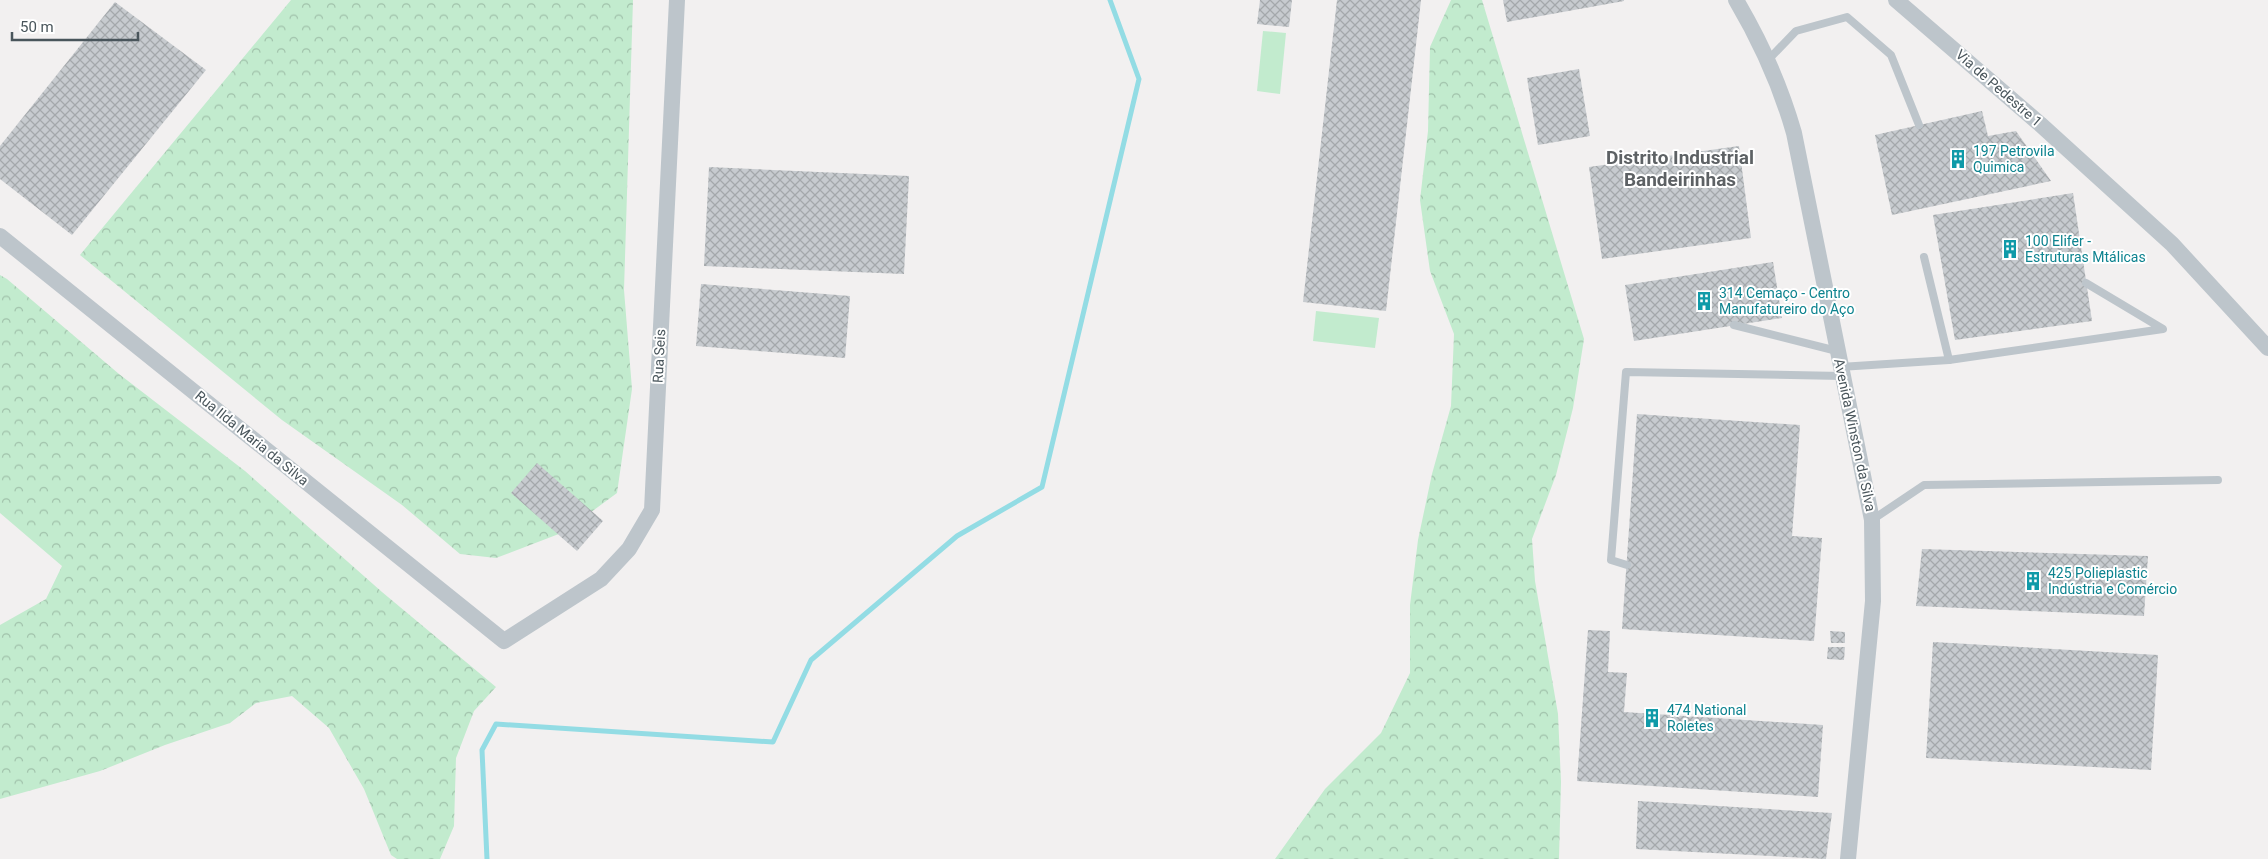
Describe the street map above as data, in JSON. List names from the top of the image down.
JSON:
{
  "streets": {
    "street": [
      "Via de Pedestre 1",
      "Rua Seis",
      "Avenida Winston da Silva",
      "Rua Ilda Maria da Silva"
    ]
  },
  "crossings": [
    ["Rua Seis", "Rua Ilda Maria da Silva"]
  ],
  "districts": ["Distrito Industrial Bandeirinhas"],
  "places": {
    "building": [
      "197 Petrovila Quimica",
      "100 Elifer - Estruturas Mtálicas",
      "314 Cemaço - Centro Manufatureiro do Aço",
      "425 Polieplastic Indústria e Comércio",
      "474 National Roletes"
    ]
  },
  "scale_bar": "50 m"
}
